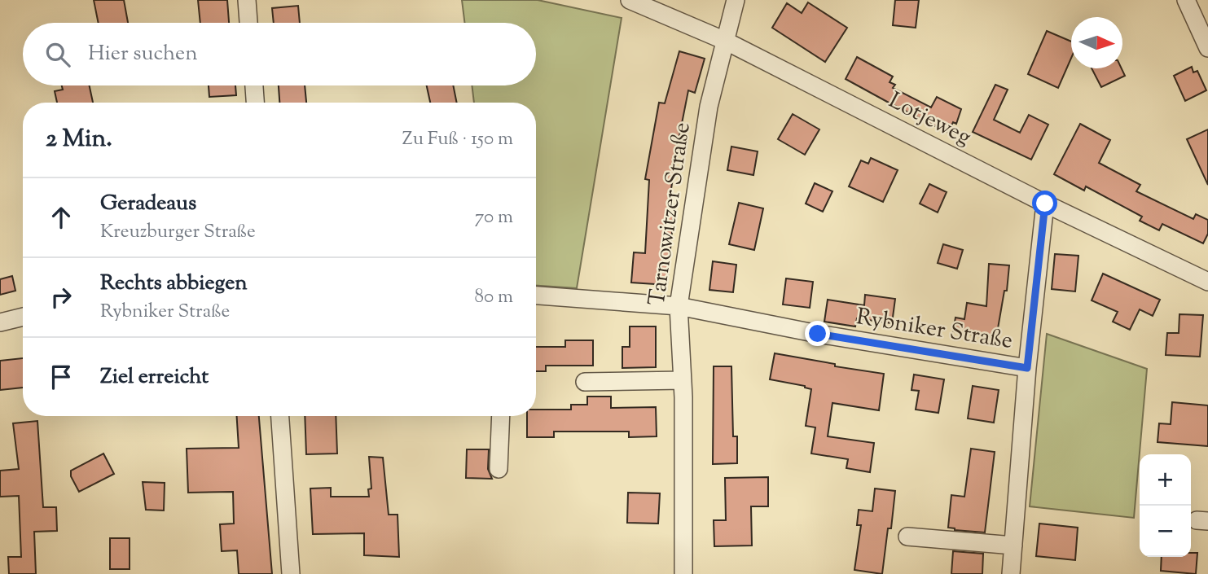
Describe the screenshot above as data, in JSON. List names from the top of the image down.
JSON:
{
  "streets": {
    "street": ["Lotjeweg", "Tarnowitzer Straße", "Rybniker Straße"]
  },
  "crossings": [
    ["Lotjeweg", "Tarnowitzer Straße"],
    ["Tarnowitzer Straße", "Rybniker Straße"]
  ],
  "north": "right",
  "page": {
    "search": "Hier suchen",
    "heading": ["2 Min.", "Zu Fuß · 150 m"],
    "list": [
      ["Geradeaus", "Kreuzburger Straße", "70 m"],
      ["Rechts abbiegen", "Rybniker Straße", "80 m"],
      "Ziel erreicht"
    ],
    "map_buttons": ["+", "−"]
  }
}
